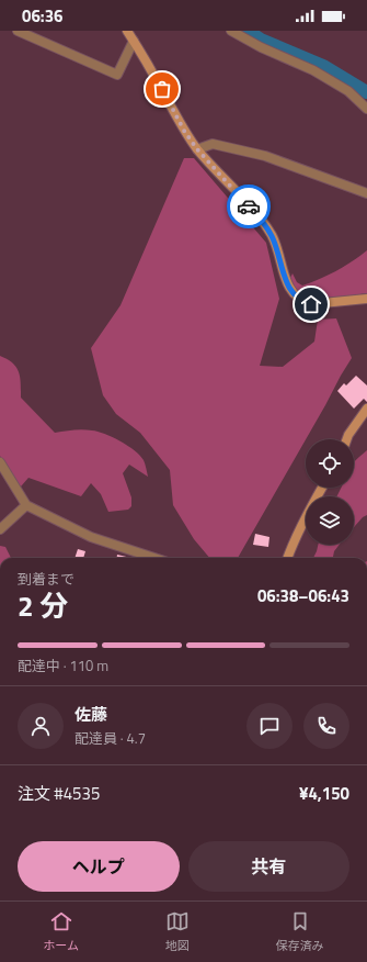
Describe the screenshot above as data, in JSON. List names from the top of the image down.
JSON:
{
  "page": {
    "status": "06:36",
    "heading": ["2 分", "到着まで", "06:38–06:43"],
    "panel": [
      "佐藤",
      "配達員 · 4.7",
      "注文 #4535",
      "¥4,150"
    ],
    "bar": "配達中 · 110 m",
    "buttons": ["ヘルプ", "共有"],
    "tabs": ["ホーム", "地図", "保存済み"]
  }
}
